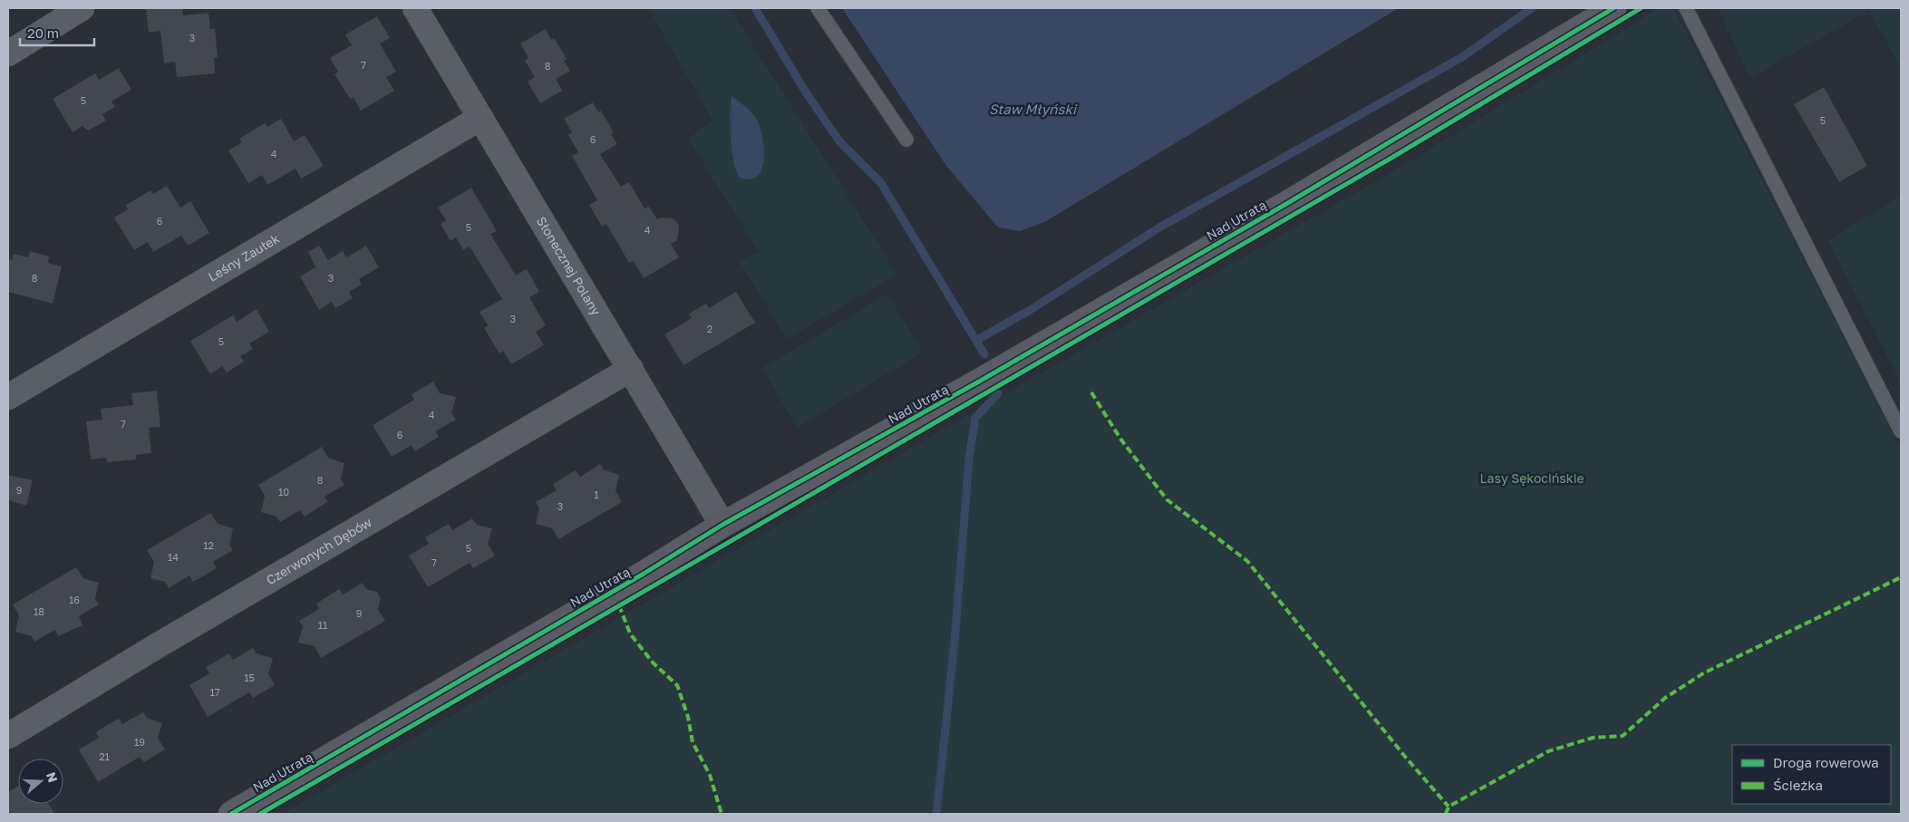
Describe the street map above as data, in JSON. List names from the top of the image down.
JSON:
{
  "streets": {
    "street": [
      "Nad Utratą",
      "Leśny Zaułek",
      "Słonecznej Polany",
      "Czerwonych Dębów"
    ]
  },
  "crossings": [
    ["Nad Utratą", "Słonecznej Polany"],
    ["Leśny Zaułek", "Słonecznej Polany"],
    ["Słonecznej Polany", "Czerwonych Dębów"]
  ],
  "water": ["Staw Młyński"],
  "parks": ["Lasy Sękocińskie"],
  "house_numbers": [
    "3",
    "7",
    "8",
    "5",
    "5",
    "6",
    "4",
    "6",
    "5",
    "4",
    "8",
    "3",
    "3",
    "2",
    "5",
    "4",
    "7",
    "6",
    "8",
    "9",
    "10",
    "1",
    "3",
    "12",
    "5",
    "14",
    "7",
    "16",
    "18",
    "9",
    "11",
    "15",
    "17",
    "19",
    "21"
  ],
  "legend": ["Droga rowerowa", "Ścieżka"],
  "scale_bar": "20 m",
  "north": "right"
}
